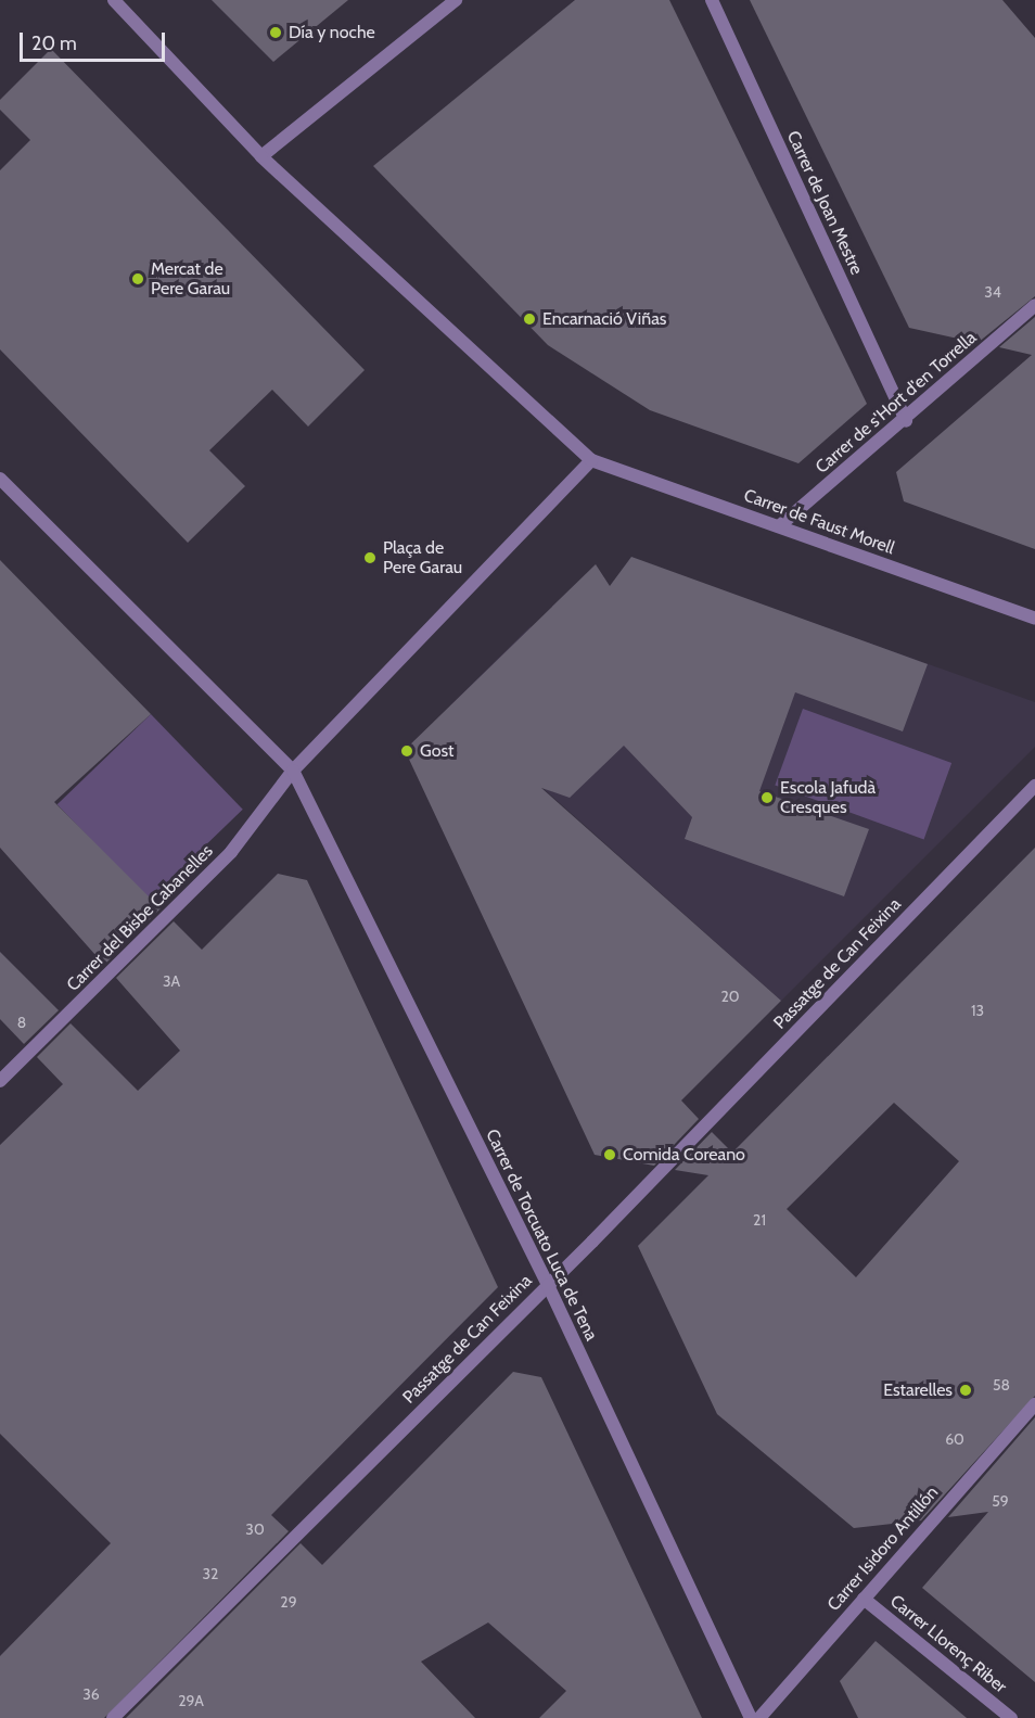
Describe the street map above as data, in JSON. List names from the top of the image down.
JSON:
{
  "streets": {
    "street": [
      "Carrer de Joan Mestre",
      "Carrer de s'Hort d'en Torrella",
      "Carrer de Faust Morell",
      "Carrer del Bisbe Cabanelles",
      "Passatge de Can Feixina",
      "Carrer de Torcuato Luca de Tena",
      "Carrer Isidoro Antillón",
      "Carrer Llorenç Riber"
    ]
  },
  "crossings": [
    ["Carrer de Joan Mestre", "Carrer de s'Hort d'en Torrella"],
    ["Carrer de s'Hort d'en Torrella", "Carrer de Faust Morell"],
    ["Carrer del Bisbe Cabanelles", "Carrer de Torcuato Luca de Tena"],
    ["Passatge de Can Feixina", "Carrer de Torcuato Luca de Tena"],
    ["Carrer Isidoro Antillón", "Carrer Llorenç Riber"]
  ],
  "places": [
    "Día y noche",
    "Mercat de Pere Garau",
    "Encarnació Viñas",
    "Plaça de Pere Garau",
    "Gost",
    "Escola Jafudà Cresques",
    "Comida Coreano",
    "Estarelles"
  ],
  "house_numbers": [
    "34",
    "3A",
    "20",
    "13",
    "8",
    "21",
    "58",
    "60",
    "59",
    "30",
    "32",
    "29",
    "36",
    "29A"
  ],
  "scale_bar": "20 m"
}
